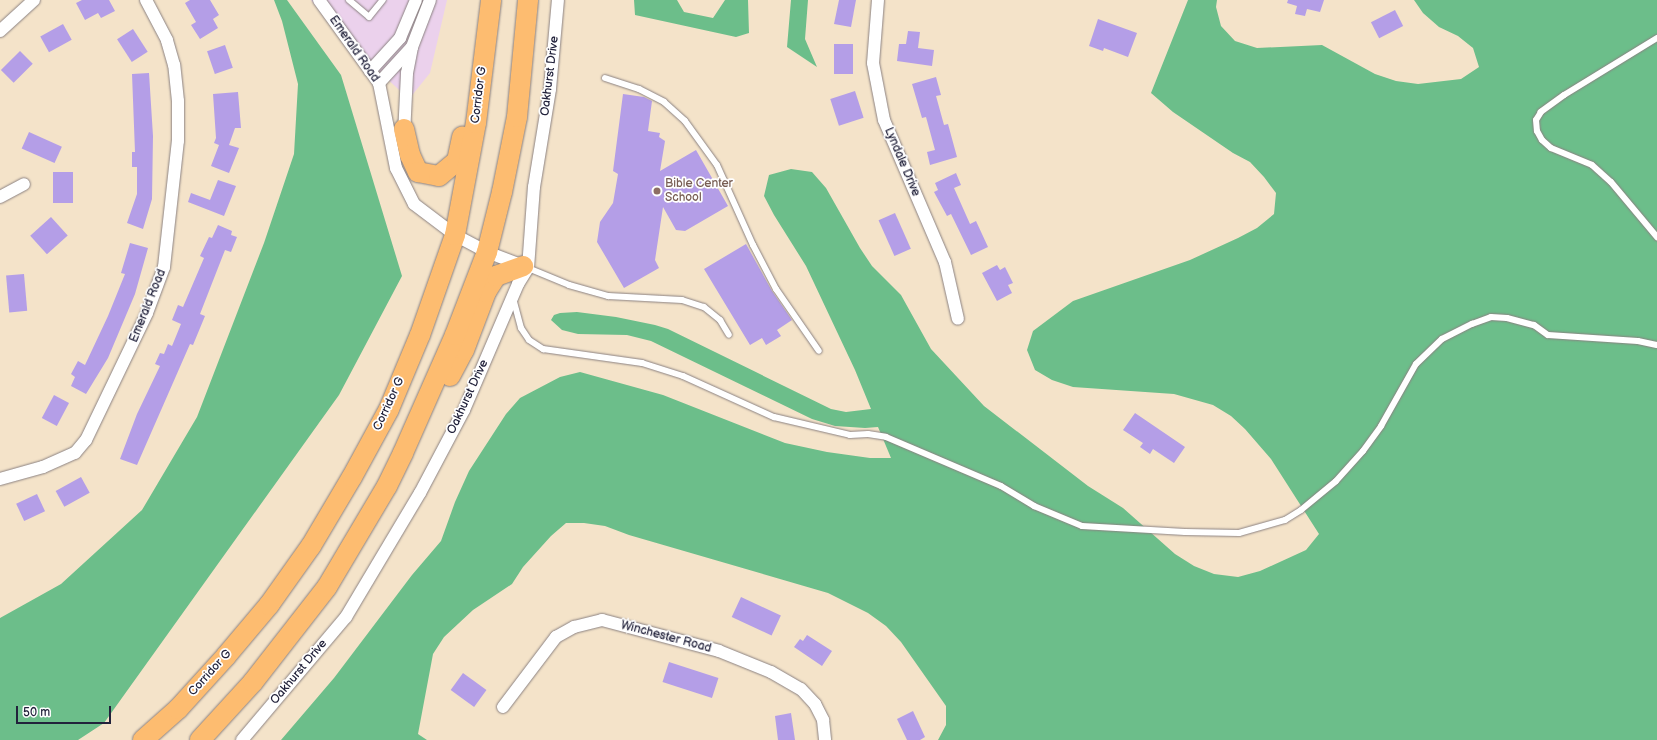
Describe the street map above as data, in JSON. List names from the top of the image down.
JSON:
{
  "streets": {
    "highway": ["Corridor G"],
    "street": [
      "Emerald Road",
      "Oakhurst Drive",
      "Lyndale Drive",
      "Winchester Road"
    ]
  },
  "crossings": [
    ["Emerald Road", "Oakhurst Drive"],
    ["Emerald Road", "Corridor G"]
  ],
  "places": ["Bible Center School"],
  "scale_bar": "50 m"
}
